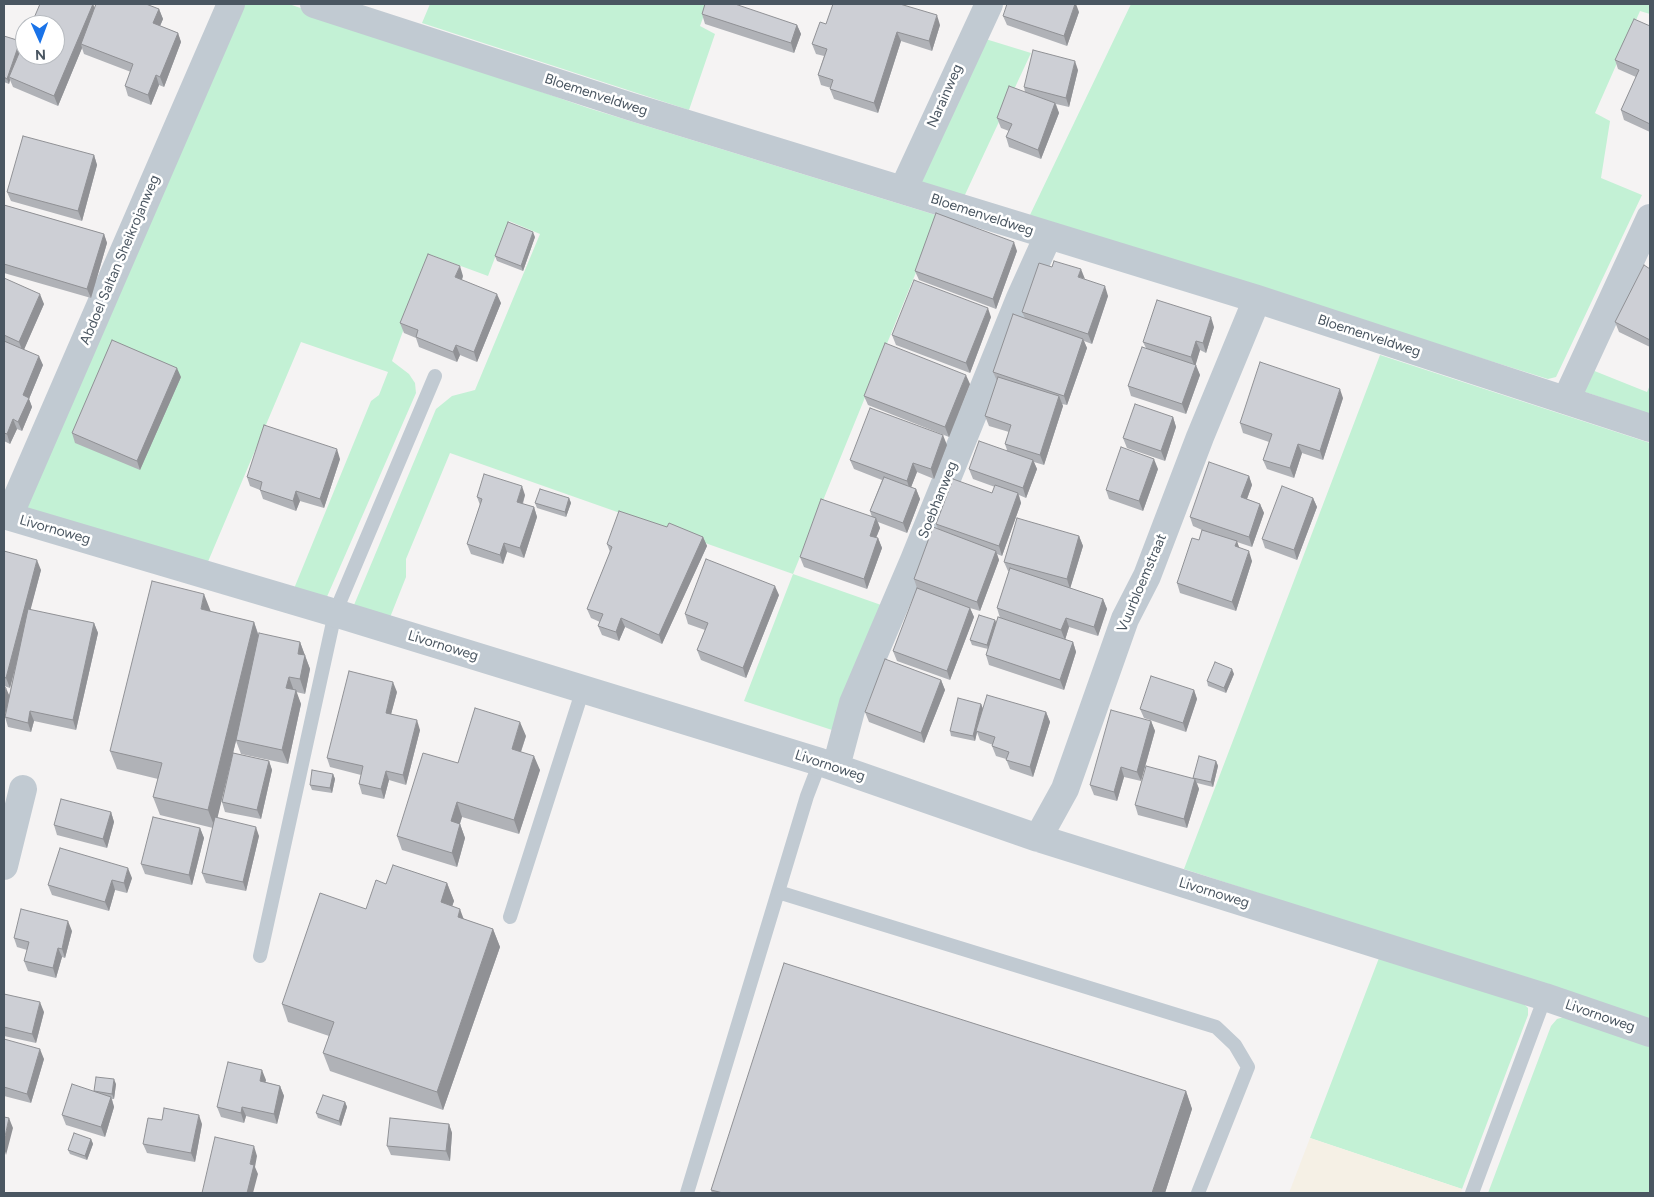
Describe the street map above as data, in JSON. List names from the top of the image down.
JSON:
{
  "streets": {
    "street": [
      "Bloemenveldweg",
      "Narainweg",
      "Abdoel Saltan Sheikrojanweg",
      "Soebhanweg",
      "Livornoweg",
      "Vuurbloemstraat"
    ]
  },
  "crossings": [
    ["Bloemenveldweg", "Narainweg"],
    ["Bloemenveldweg", "Soebhanweg"],
    ["Bloemenveldweg", "Vuurbloemstraat"],
    ["Abdoel Saltan Sheikrojanweg", "Livornoweg"],
    ["Soebhanweg", "Livornoweg"],
    ["Livornoweg", "Vuurbloemstraat"]
  ],
  "north": "bottom"
}
